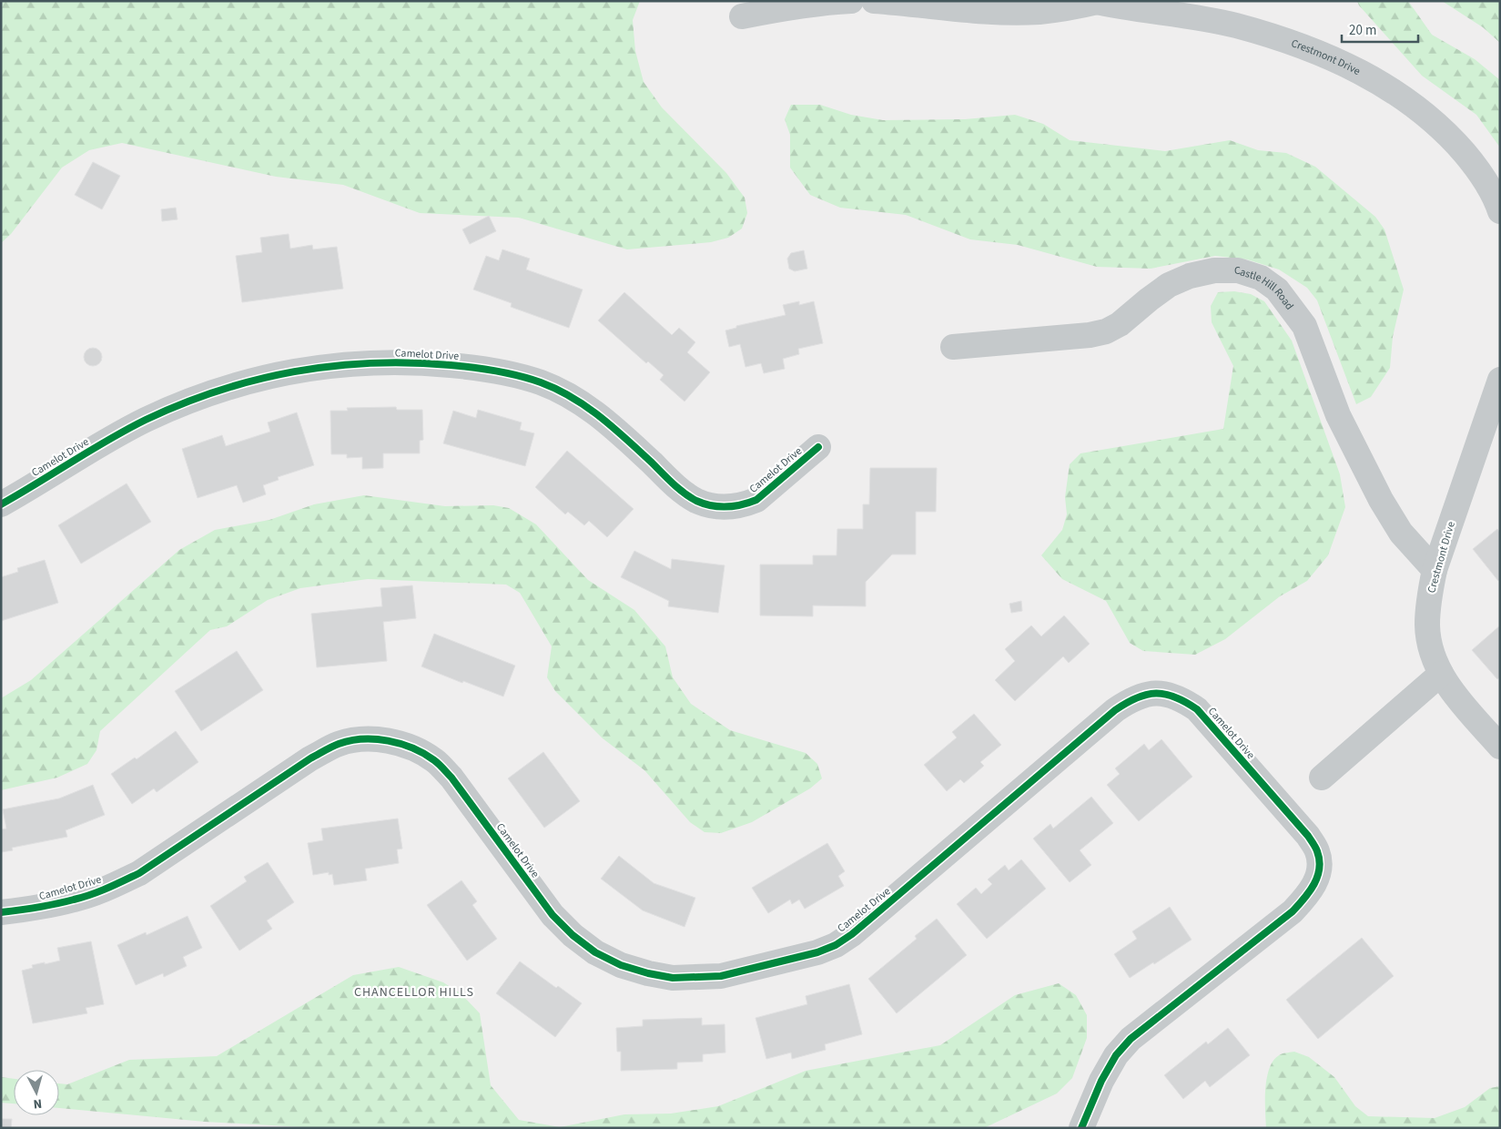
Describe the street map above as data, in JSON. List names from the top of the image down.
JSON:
{
  "streets": {
    "street": ["Crestmont Drive", "Castle Hill Road", "Camelot Drive"]
  },
  "crossings": [
    ["Crestmont Drive", "Castle Hill Road"]
  ],
  "districts": ["CHANCELLOR HILLS"],
  "scale_bar": "20 m",
  "north": "bottom"
}
